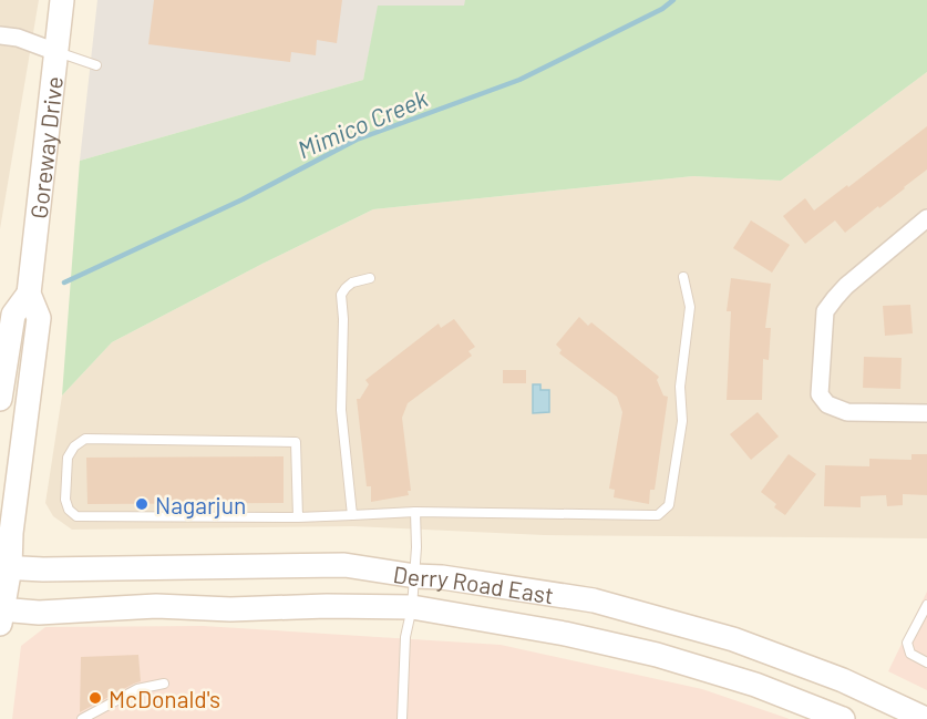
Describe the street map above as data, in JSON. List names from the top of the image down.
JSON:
{
  "streets": {
    "main road": ["Goreway Drive", "Derry Road East"]
  },
  "crossings": [
    ["Goreway Drive", "Derry Road East"]
  ],
  "water": ["Mimico Creek"],
  "places": ["Nagarjun", "McDonald's"]
}
